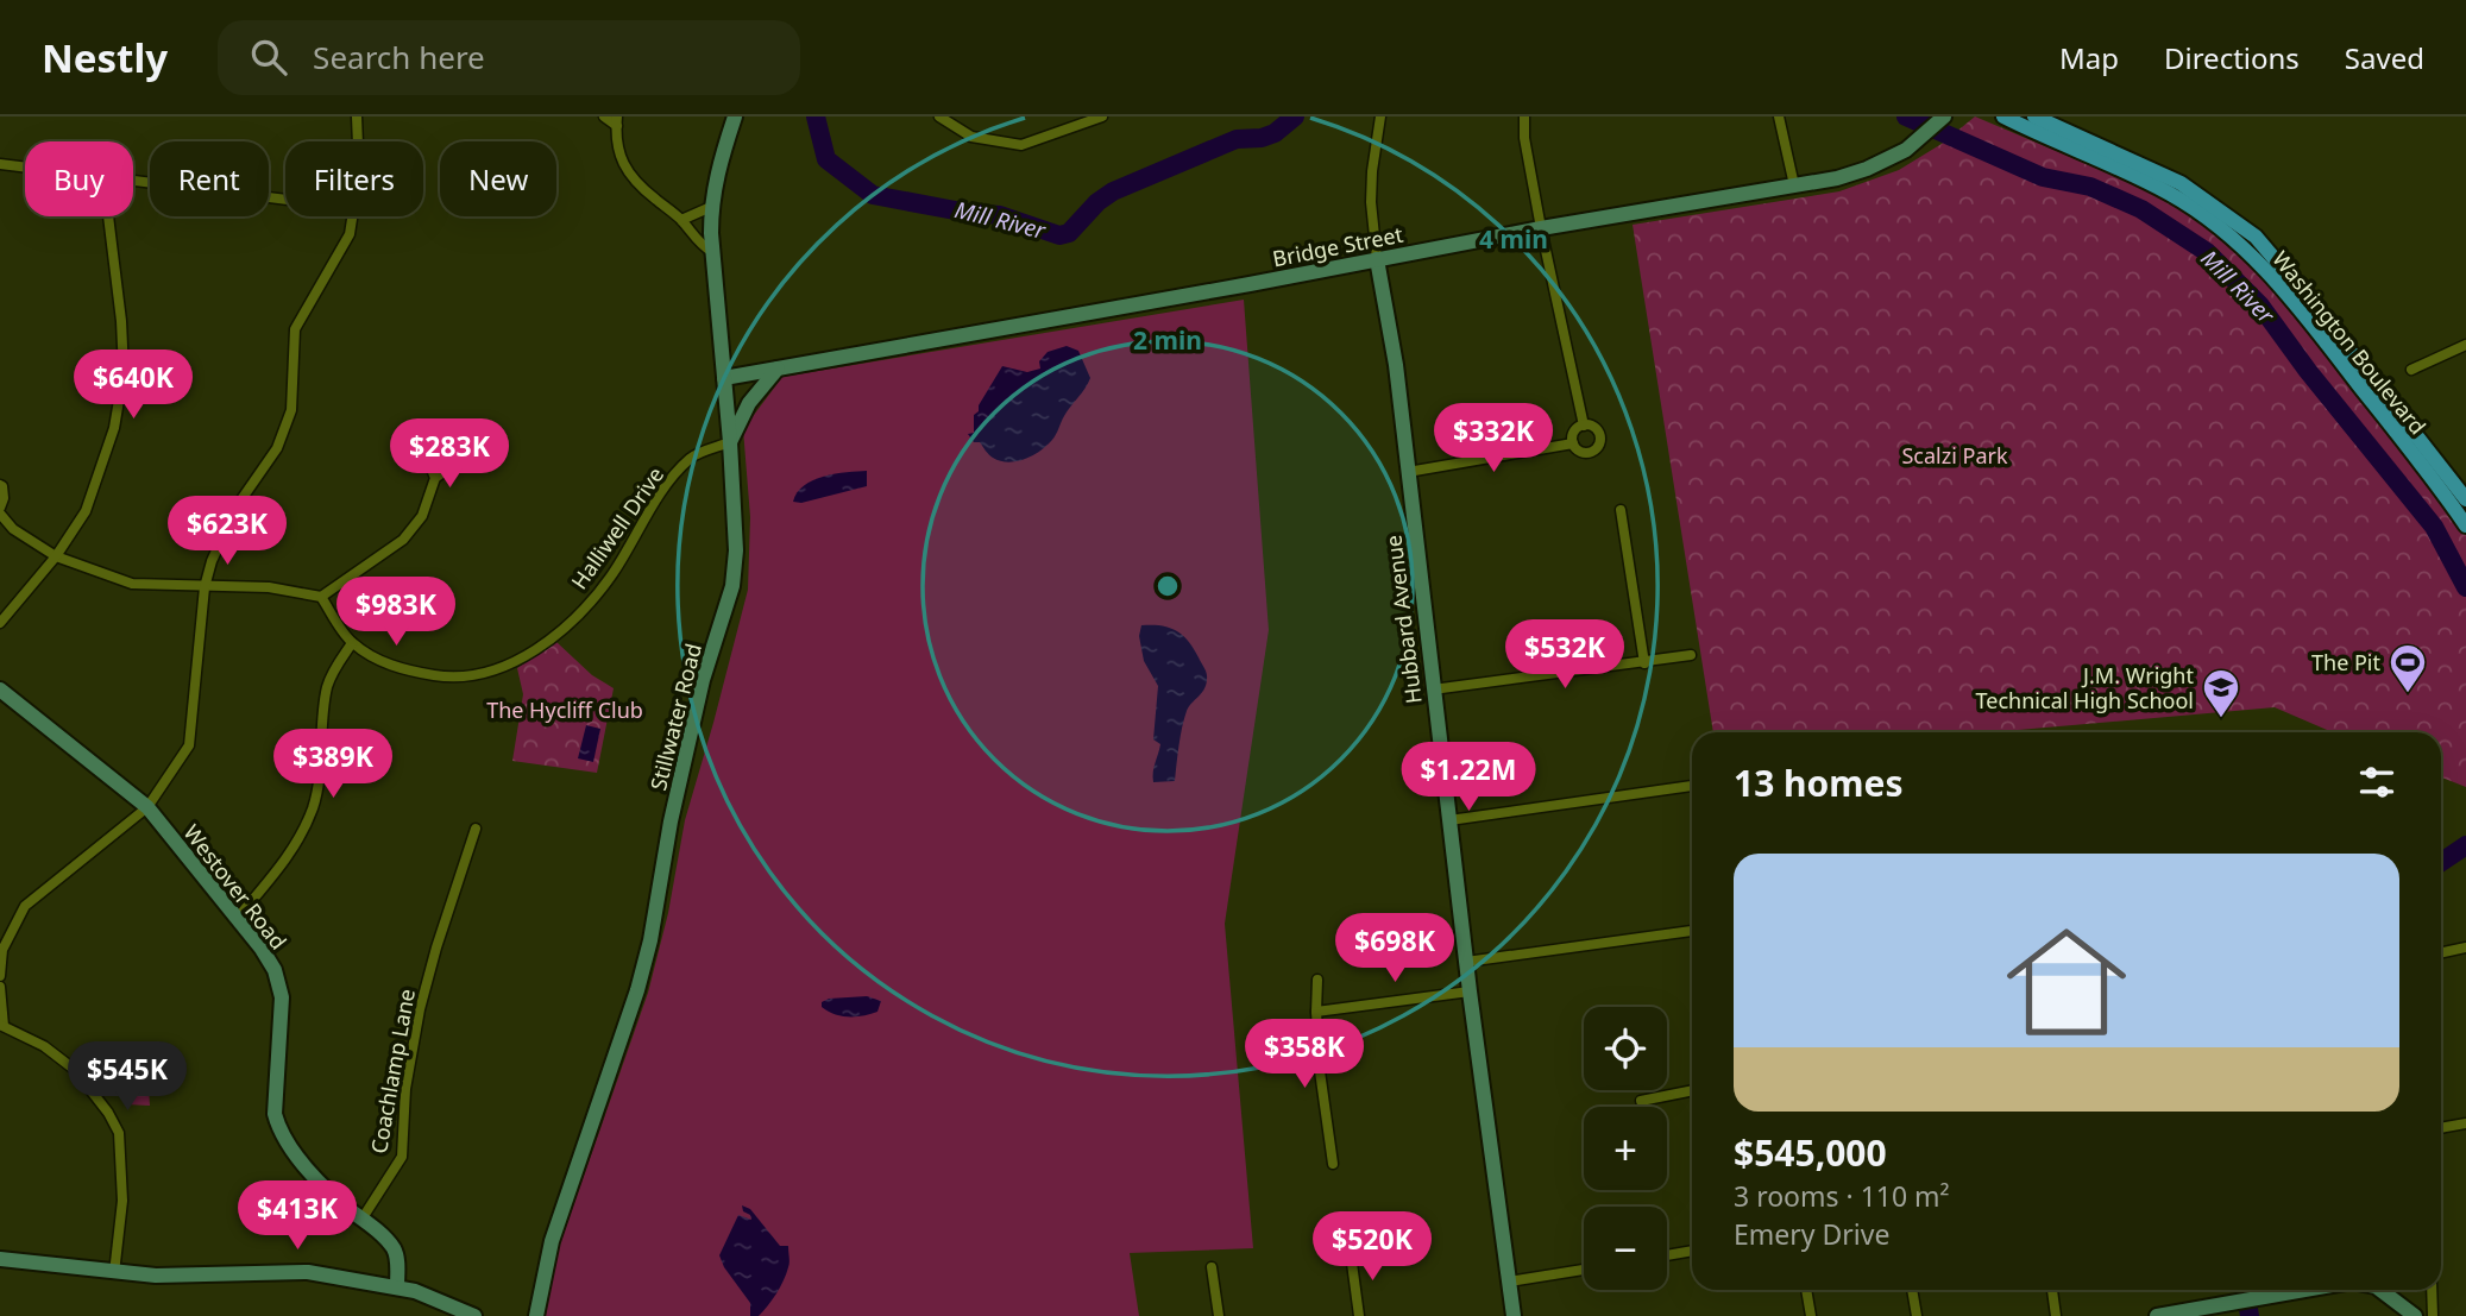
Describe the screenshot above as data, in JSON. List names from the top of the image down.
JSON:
{
  "streets": {
    "main road": [
      "Bridge Street",
      "Washington Boulevard",
      "Hubbard Avenue",
      "Stillwater Road",
      "Westover Road"
    ],
    "street": ["Halliwell Drive", "Coachlamp Lane"]
  },
  "crossings": [
    ["Bridge Street", "Hubbard Avenue"],
    ["Bridge Street", "Stillwater Road"],
    ["Halliwell Drive", "Stillwater Road"],
    ["Westover Road", "Coachlamp Lane"]
  ],
  "water": ["Mill River"],
  "parks": ["Scalzi Park", "The Hycliff Club"],
  "places": {
    "sports": ["The Pit"],
    "school or university": ["J.M. Wright Technical High School"]
  },
  "page": {
    "header": "Nestly",
    "search": "Search here",
    "nav": ["Map", "Directions", "Saved"],
    "chip": [
      "Buy",
      "Rent",
      "Filters",
      "New"
    ],
    "price": [
      "$640K",
      "$332K",
      "$283K",
      "$623K",
      "$983K",
      "$532K",
      "$389K",
      "$1.22M",
      "$698K",
      "$358K",
      "$545K",
      "$413K",
      "$520K"
    ],
    "heading": "13 homes",
    "list": [
      {
        "name": "$545,000",
        "note": "3 rooms · 110 m² · Emery Drive"
      }
    ],
    "map_buttons": ["+", "−"]
  },
  "rings": ["4 min", "2 min"]
}
